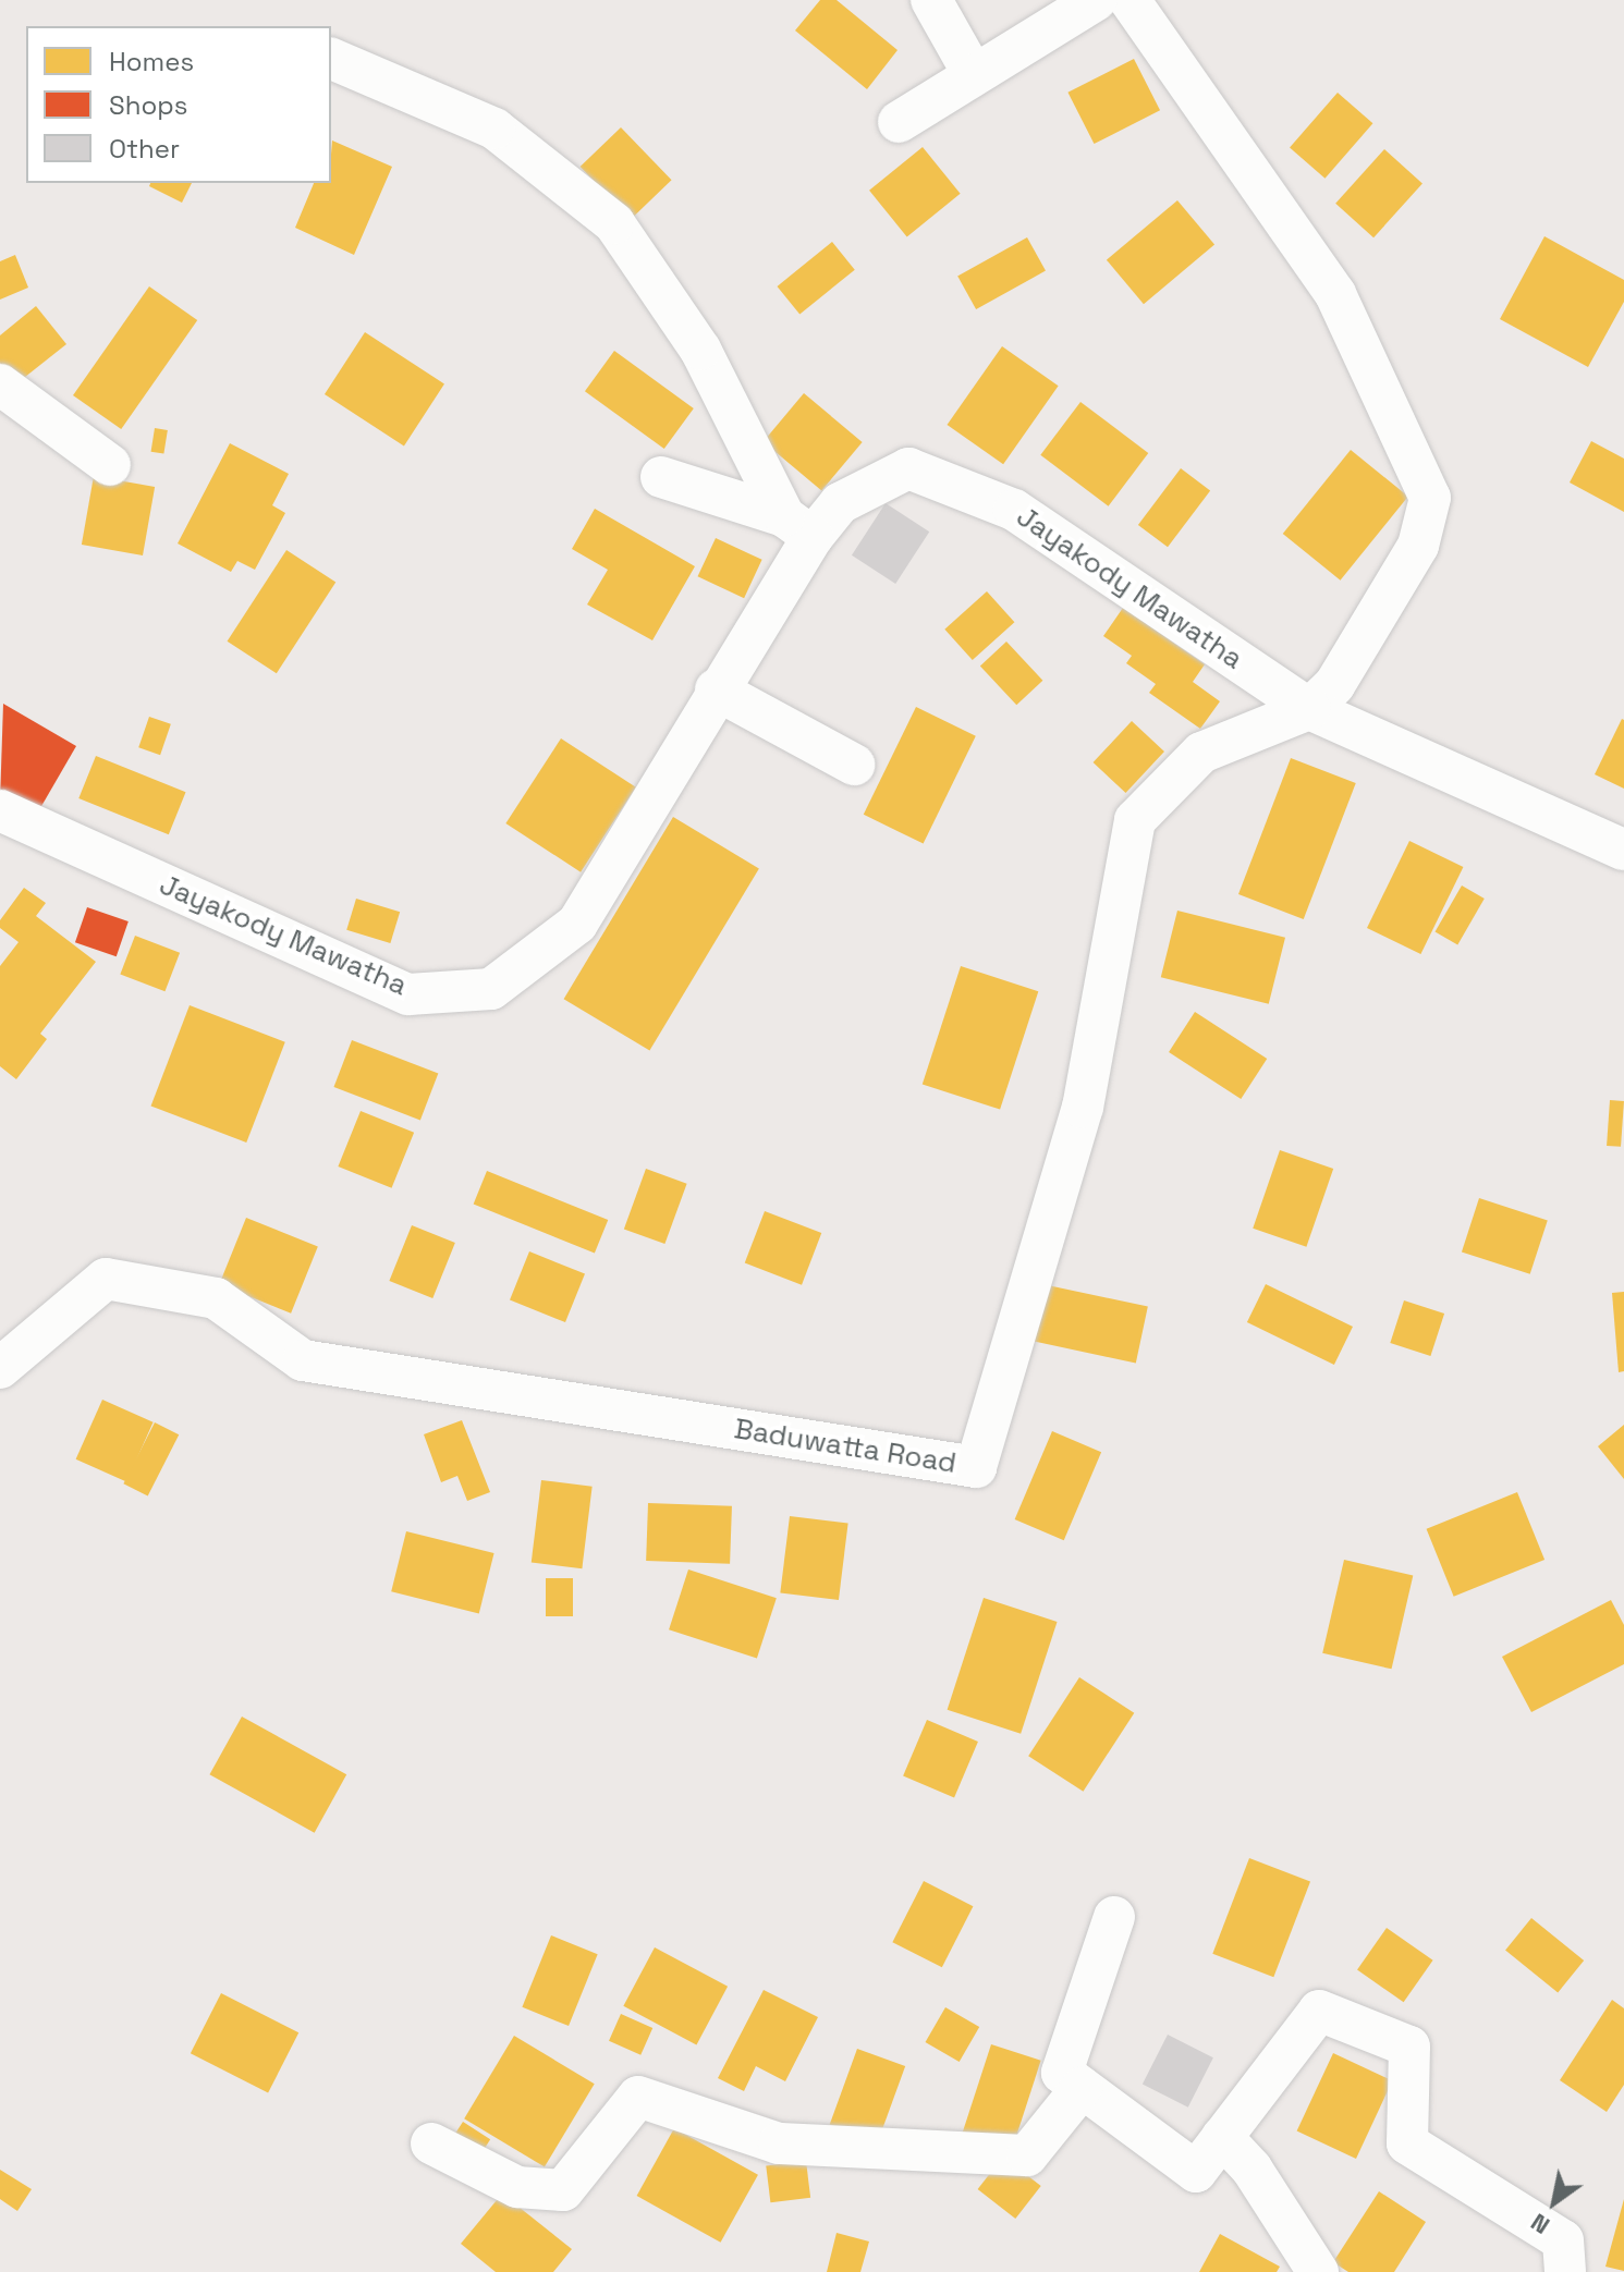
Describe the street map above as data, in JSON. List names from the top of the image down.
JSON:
{
  "streets": {
    "street": ["Jayakody Mawatha", "Baduwatta Road"]
  },
  "crossings": [
    ["Jayakody Mawatha", "Baduwatta Road"]
  ],
  "legend": ["Homes", "Shops", "Other"],
  "north": "bottom left"
}
